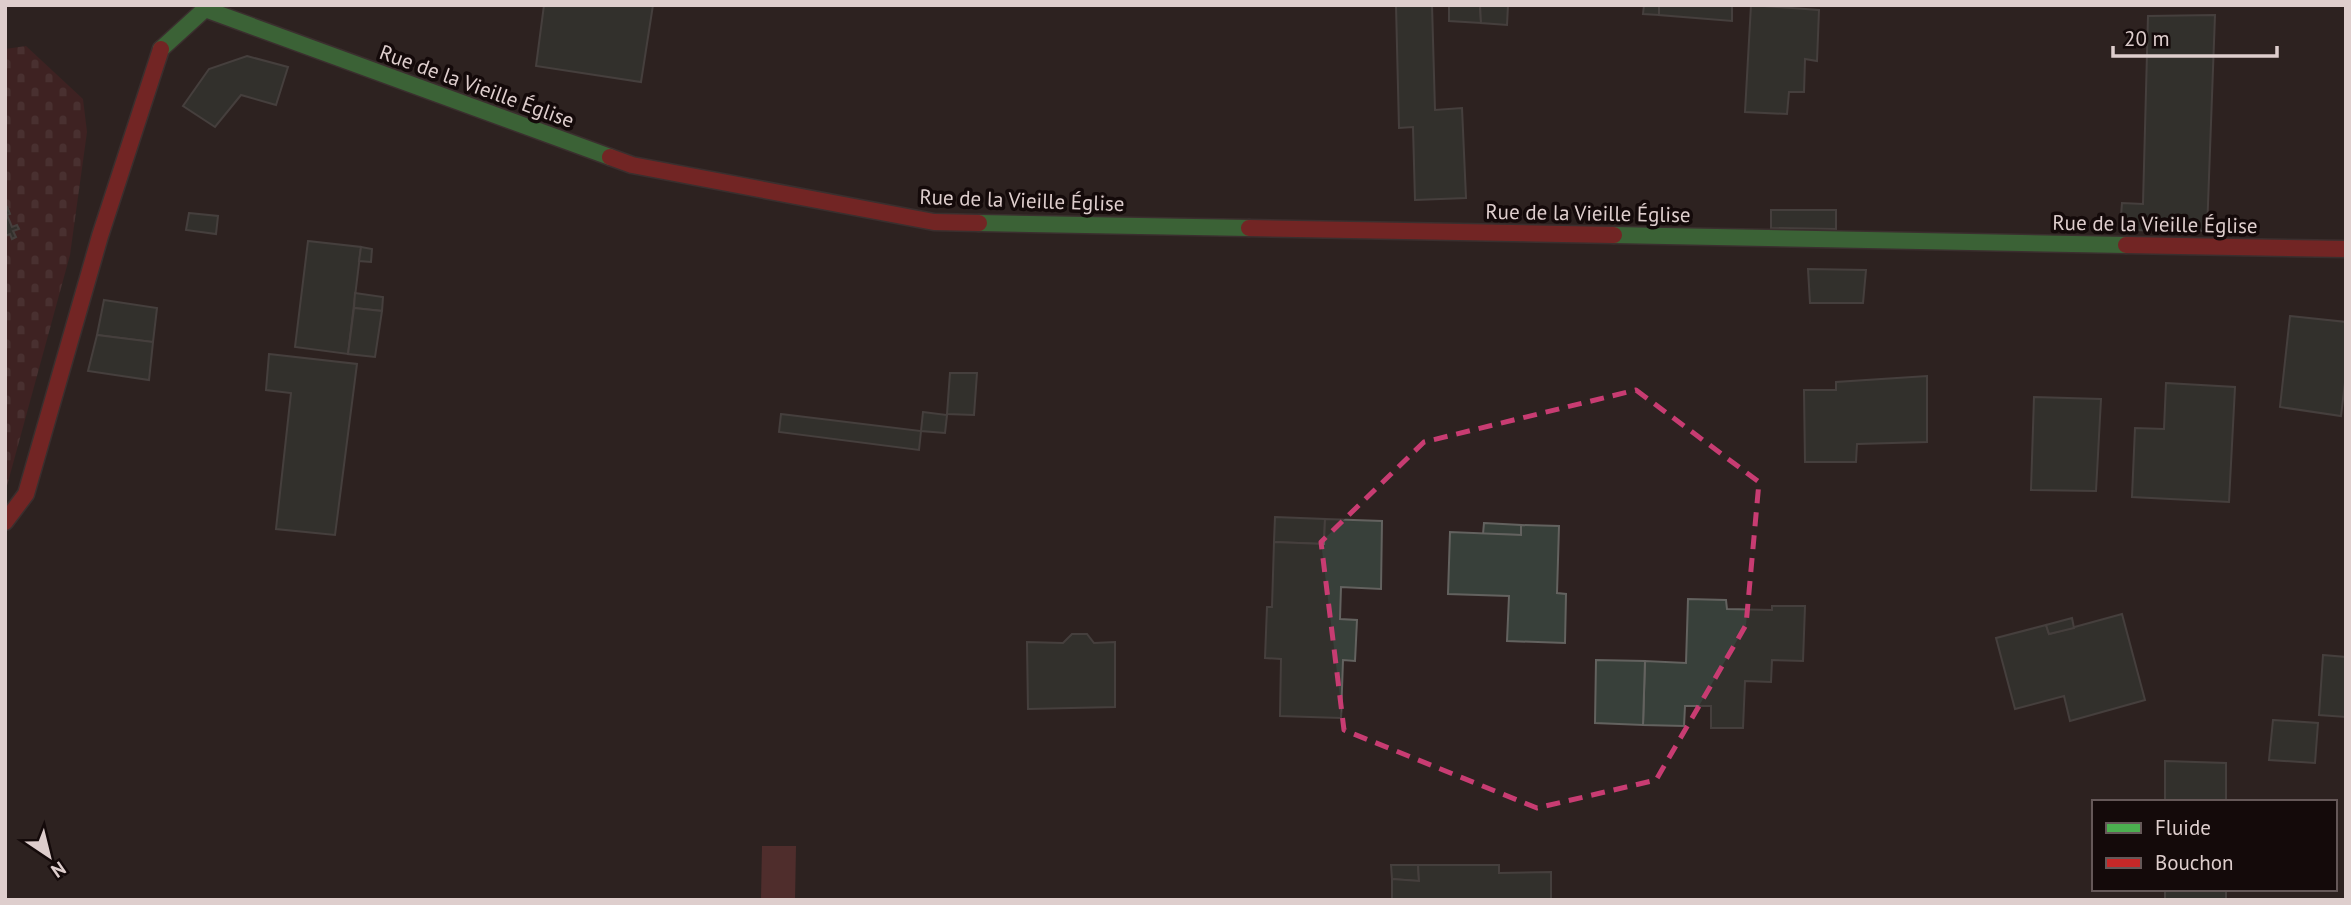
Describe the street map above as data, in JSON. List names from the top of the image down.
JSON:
{
  "streets": {
    "street": ["Rue de la Vieille Église"]
  },
  "legend": ["Fluide", "Bouchon"],
  "scale_bar": "20 m",
  "north": "bottom right"
}
